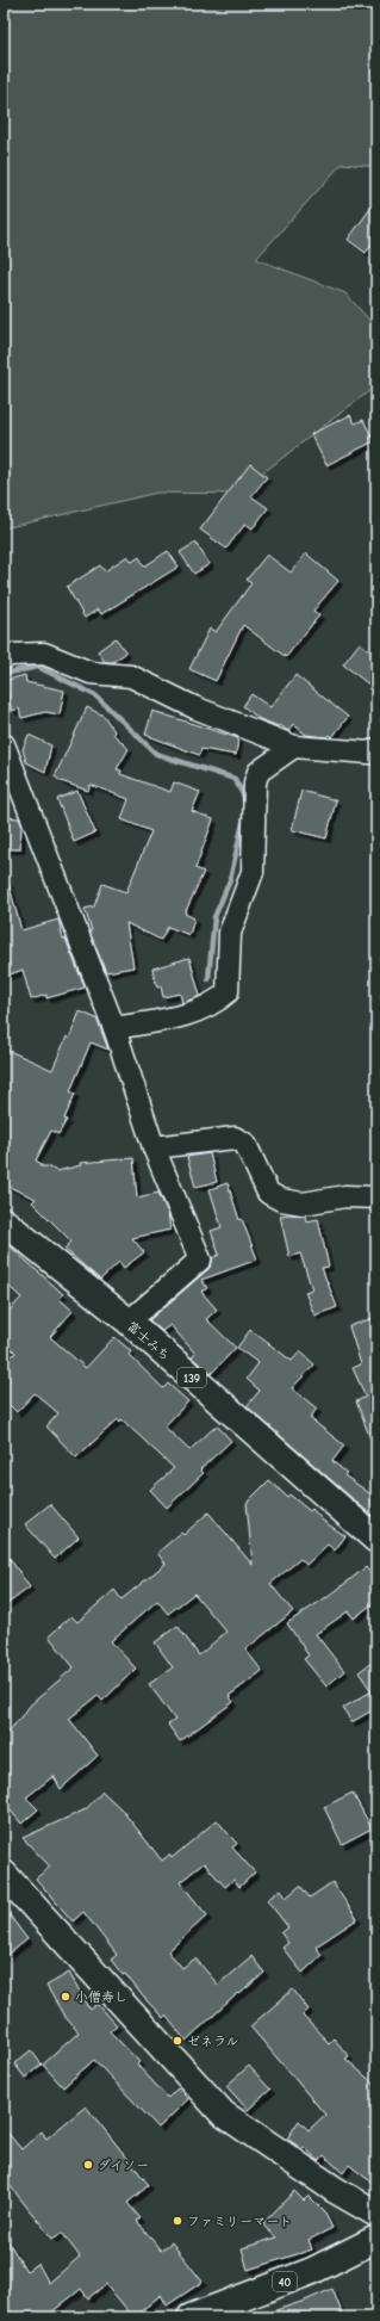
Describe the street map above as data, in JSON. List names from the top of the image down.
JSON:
{
  "streets": {
    "main road": ["富士みち", "139", "40"]
  },
  "places": [
    "小僧寿し",
    "ゼネラル",
    "ダイソー",
    "ファミリーマート"
  ]
}
